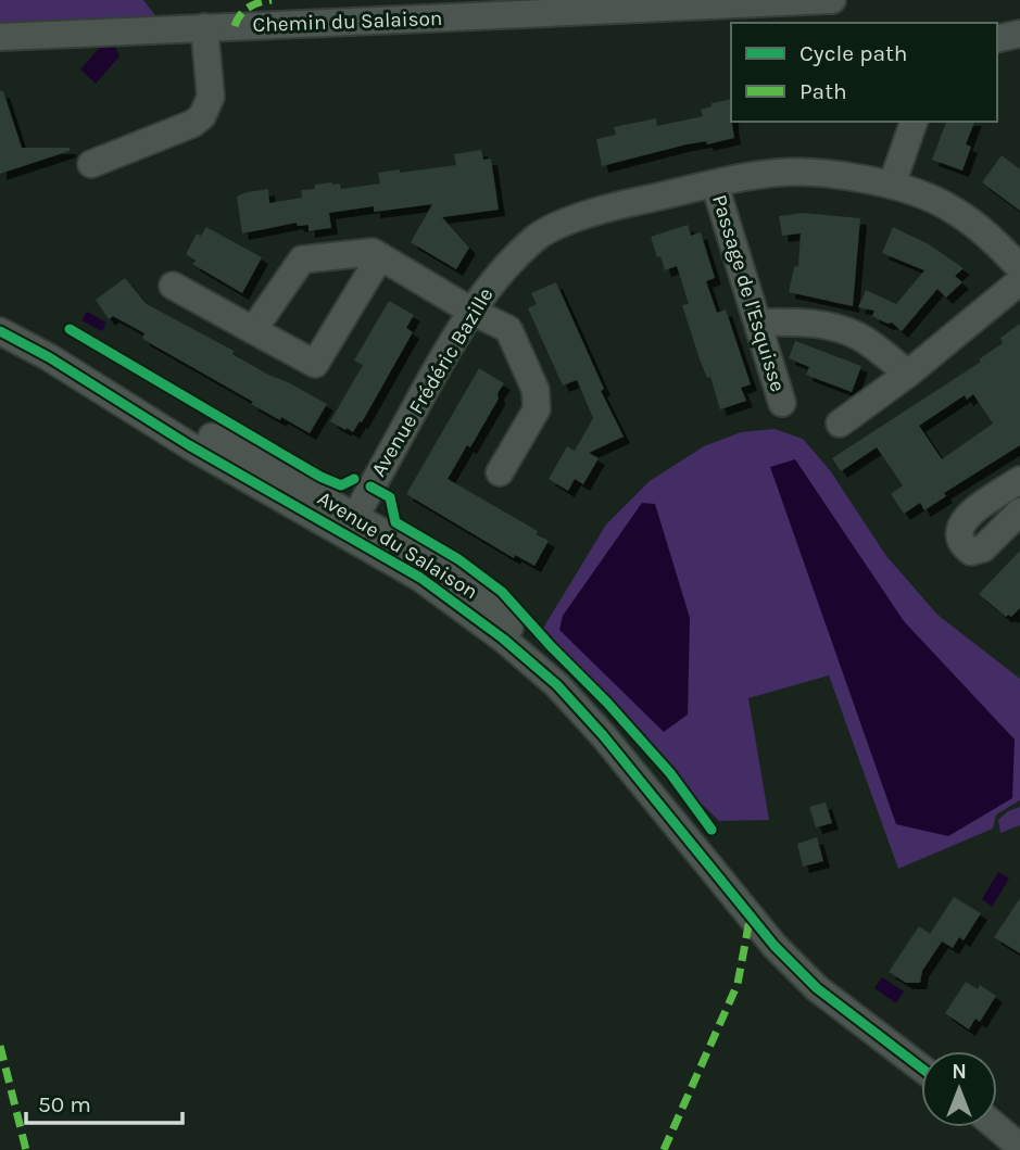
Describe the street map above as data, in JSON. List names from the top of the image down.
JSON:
{
  "streets": {
    "street": [
      "Chemin du Salaison",
      "Passage de l'Esquisse",
      "Avenue Frédéric Bazille",
      "Avenue du Salaison"
    ]
  },
  "crossings": [
    ["Passage de l'Esquisse", "Avenue Frédéric Bazille"],
    ["Avenue Frédéric Bazille", "Avenue du Salaison"]
  ],
  "legend": ["Cycle path", "Path"],
  "scale_bar": "50 m",
  "north": "top"
}
